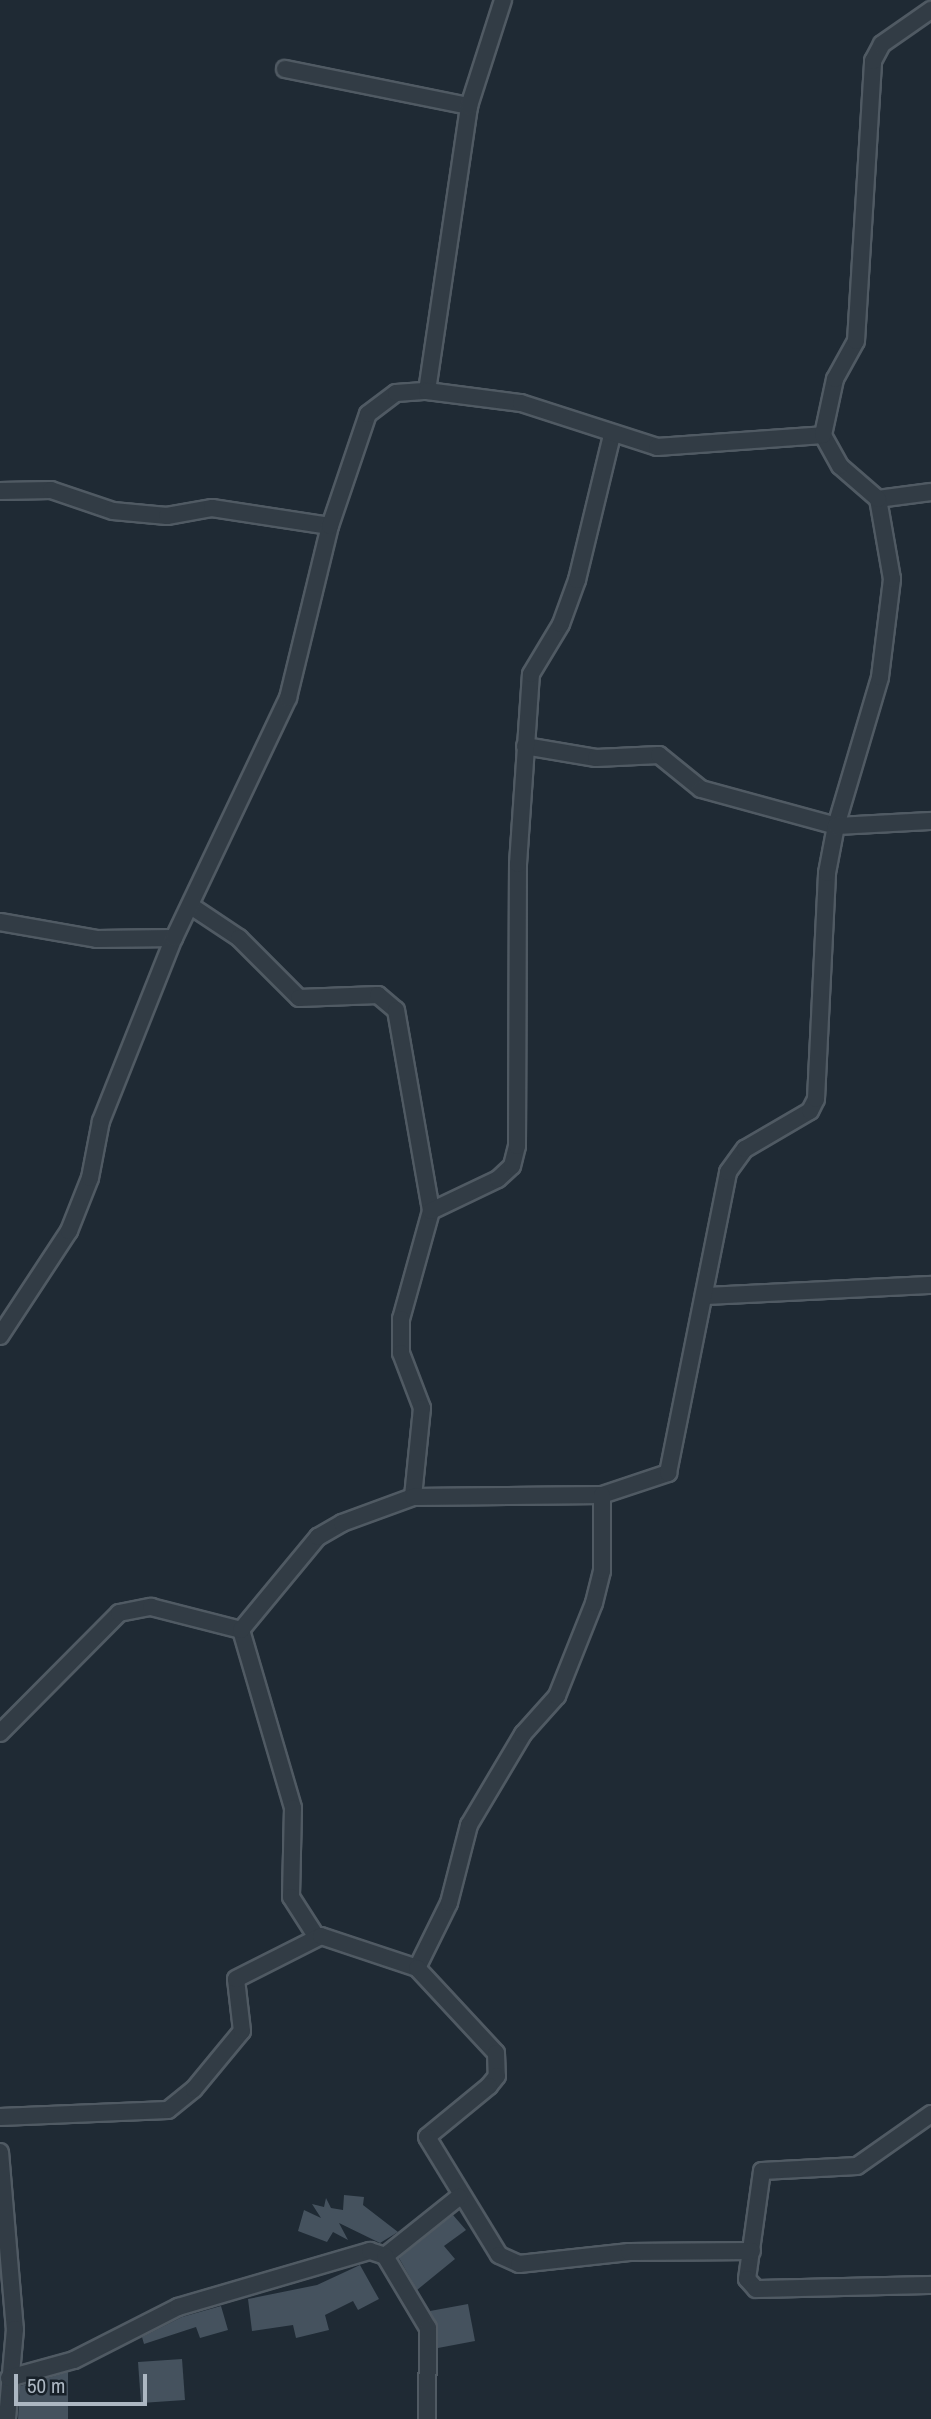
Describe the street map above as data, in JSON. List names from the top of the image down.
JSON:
{
  "scale_bar": "50 m"
}
